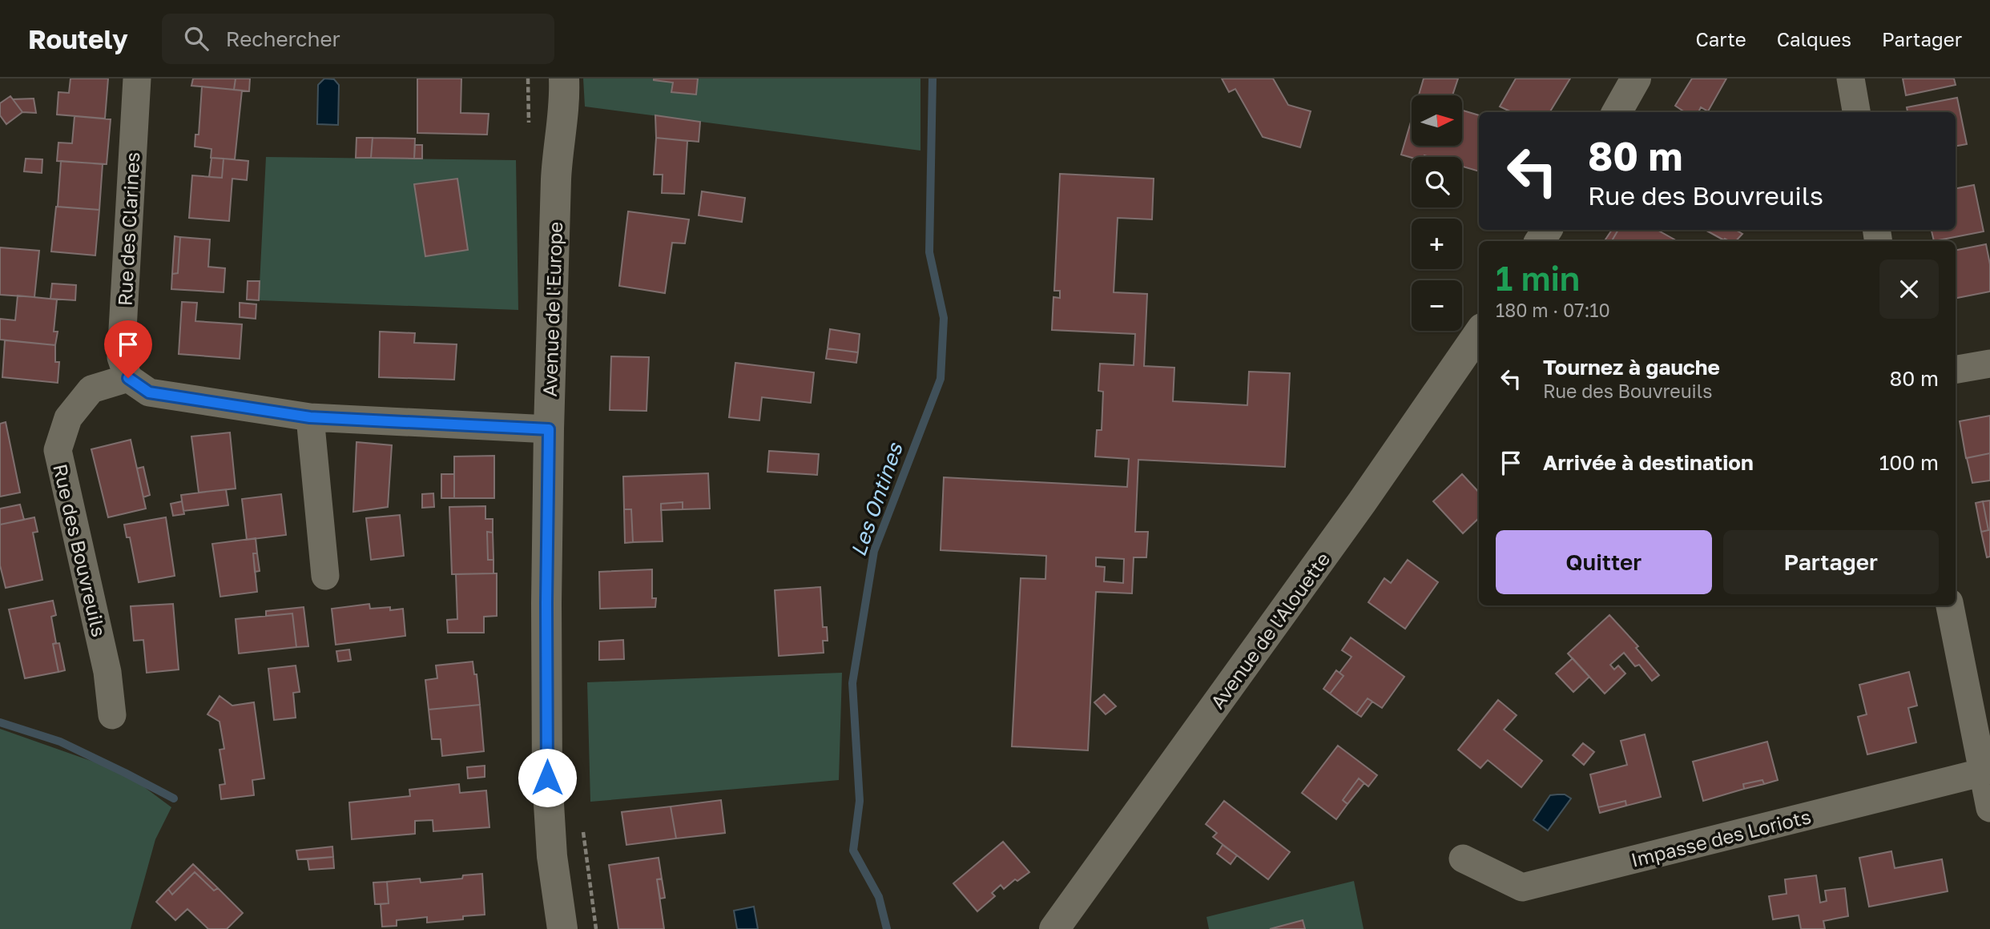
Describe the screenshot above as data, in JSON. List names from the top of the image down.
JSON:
{
  "streets": {
    "street": [
      "Rue des Clarines",
      "Avenue de l'Europe",
      "Rue des Bouvreuils",
      "Avenue de l'Alouette",
      "Impasse des Loriots"
    ]
  },
  "crossings": [
    ["Rue des Clarines", "Rue des Bouvreuils"]
  ],
  "water": ["Les Ontines"],
  "north": "right",
  "page": {
    "header": "Routely",
    "search": "Rechercher",
    "nav": ["Carte", "Calques", "Partager"],
    "map_buttons": ["+", "−"],
    "turn": ["80 m", "Rue des Bouvreuils"],
    "heading": ["1 min", "180 m · 07:10"],
    "list": [
      {
        "name": "Tournez à gauche",
        "note": "Rue des Bouvreuils",
        "value": "80 m"
      },
      {
        "name": "Arrivée à destination",
        "value": "100 m"
      }
    ],
    "buttons": ["Quitter", "Partager"]
  }
}
